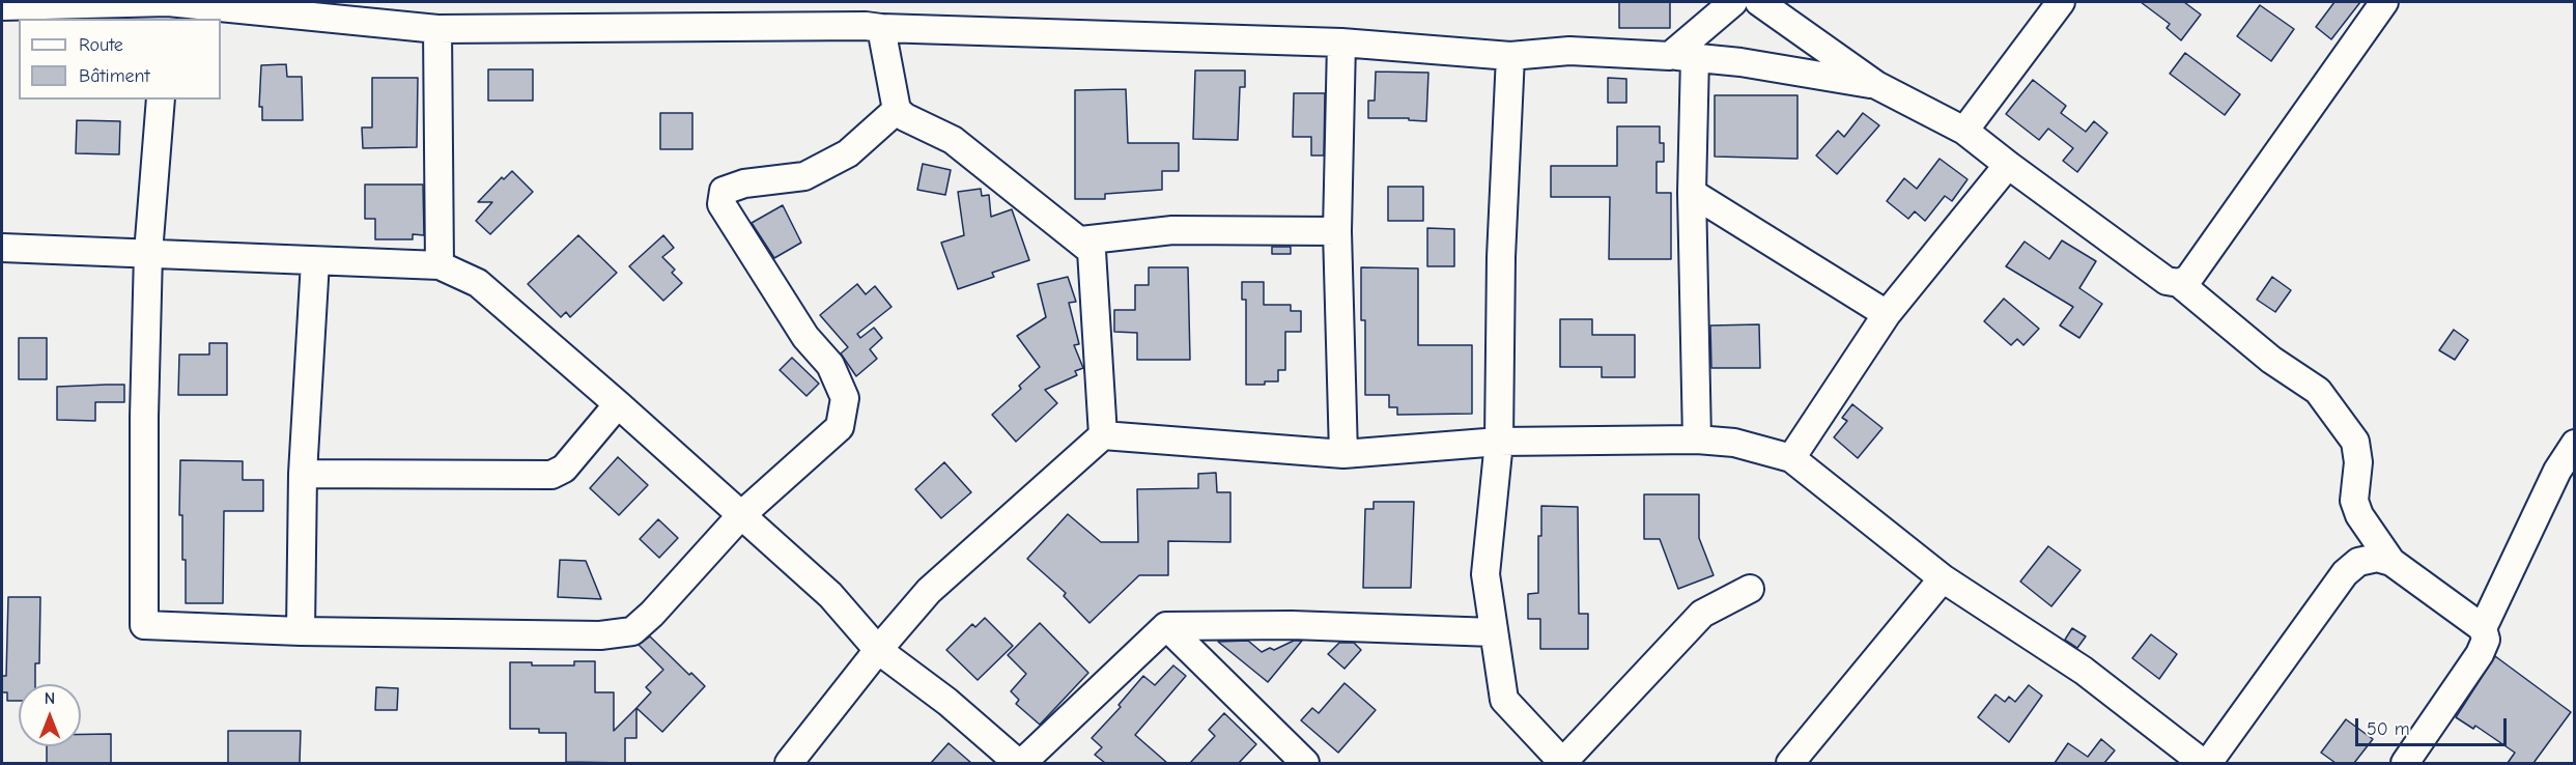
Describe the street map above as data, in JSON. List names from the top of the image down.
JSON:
{
  "legend": ["Route", "Bâtiment"],
  "scale_bar": "50 m",
  "north": "top"
}
